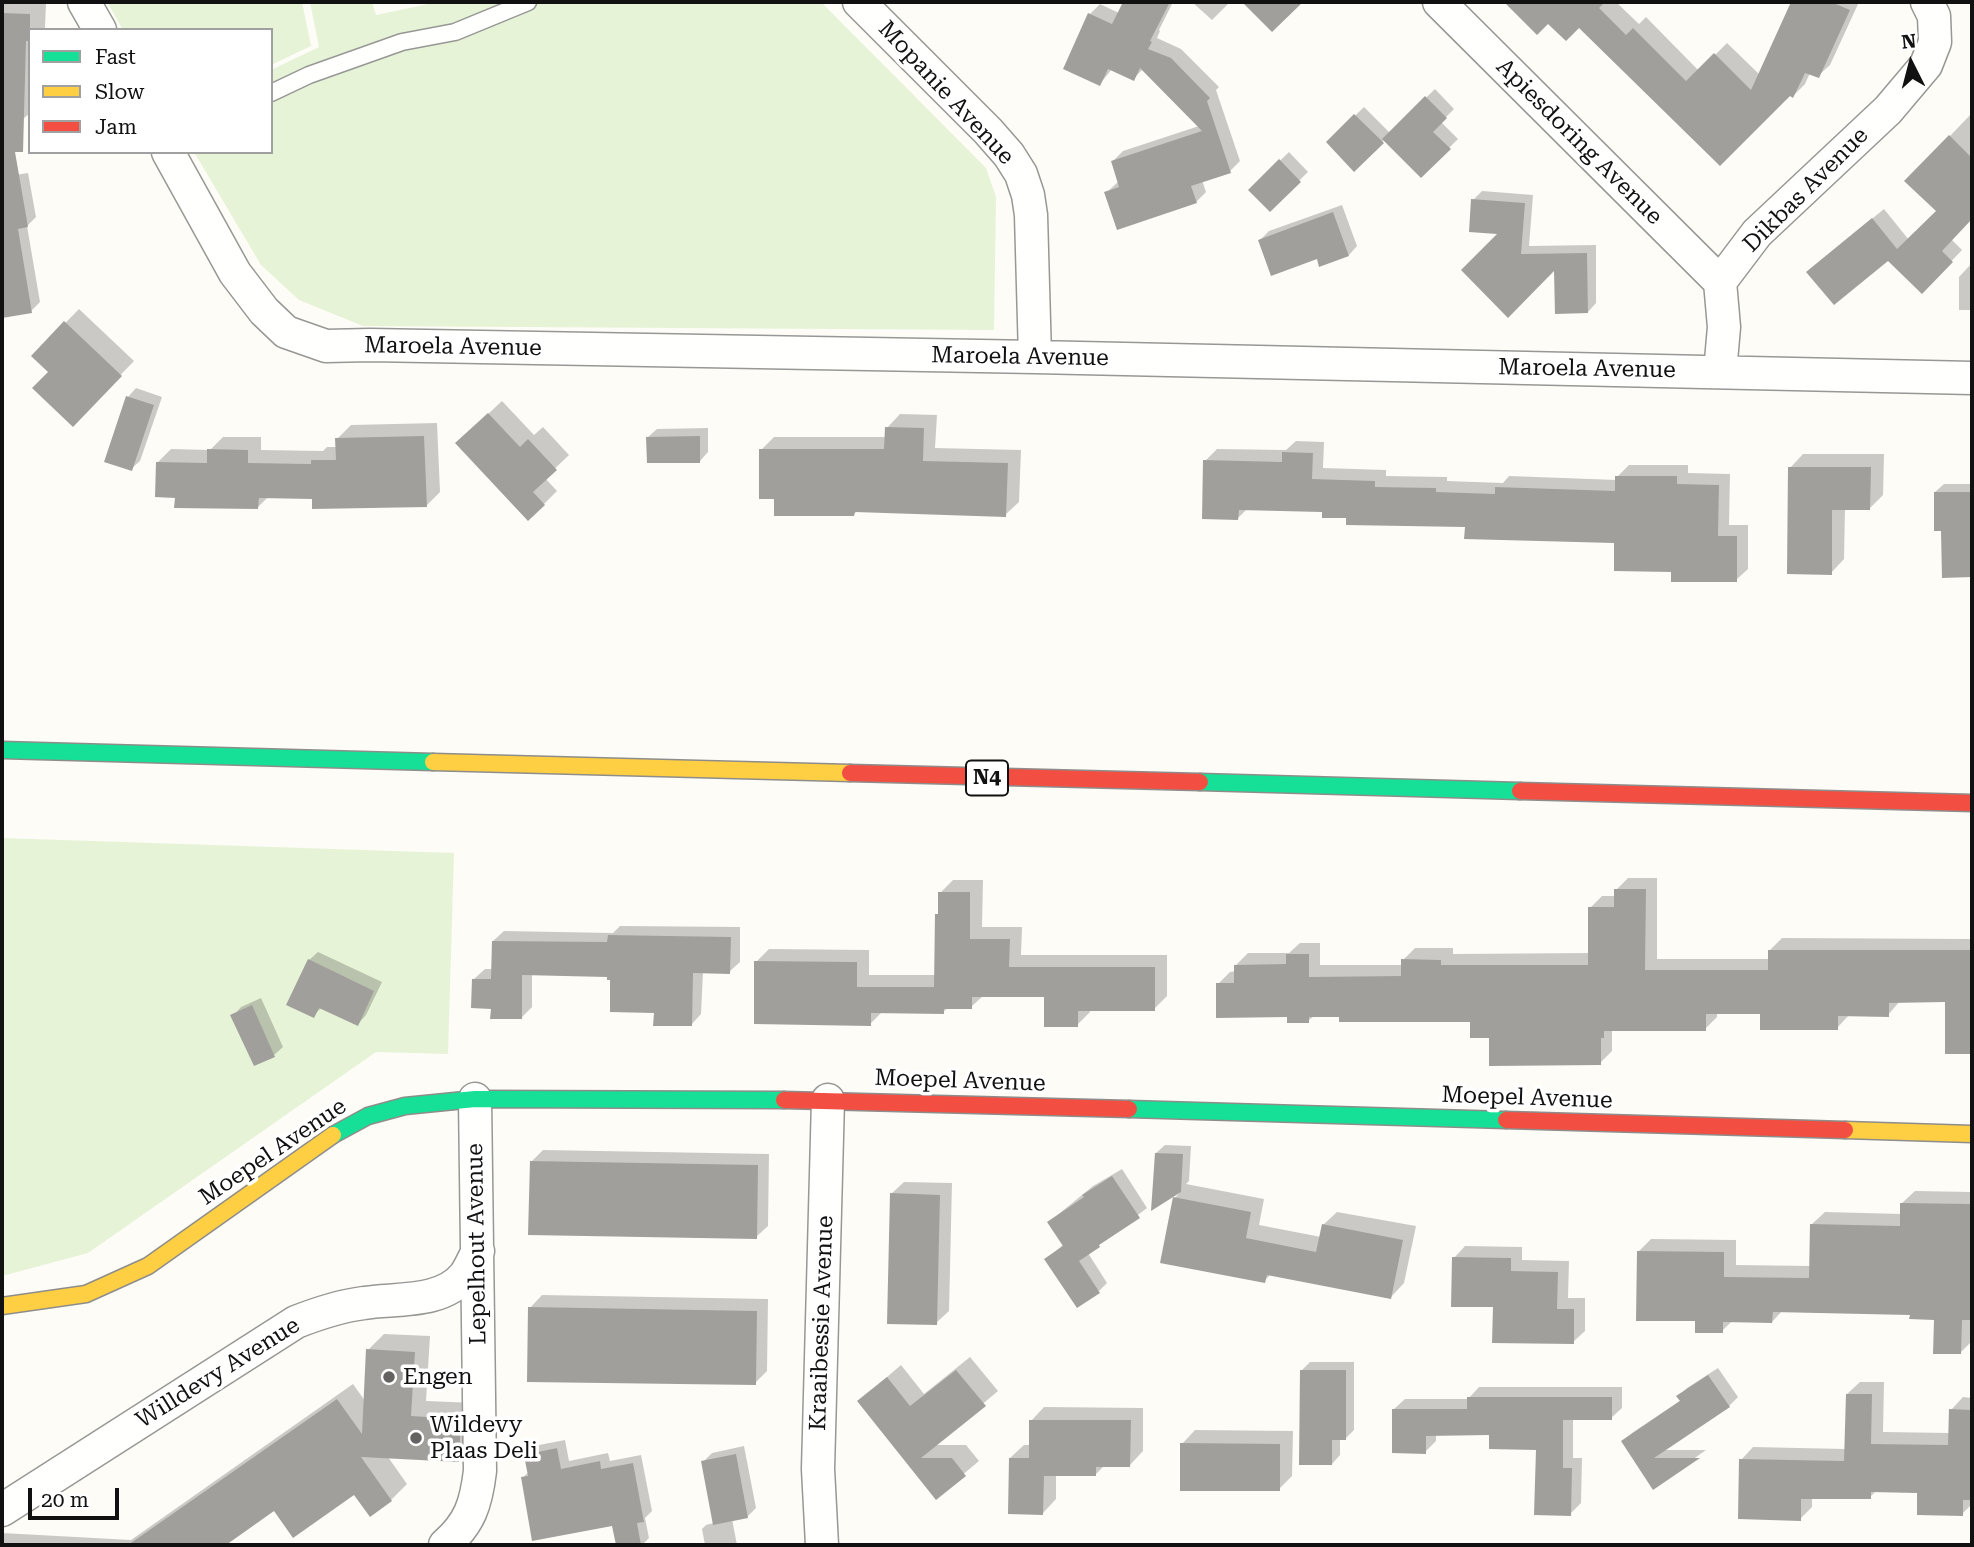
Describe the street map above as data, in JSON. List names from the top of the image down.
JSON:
{
  "streets": {
    "main road": ["N4", "Moepel Avenue"],
    "street": [
      "Mopanie Avenue",
      "Apiesdoring Avenue",
      "Dikbas Avenue",
      "Maroela Avenue",
      "Lepelhout Avenue",
      "Kraaibessie Avenue",
      "Willdevy Avenue"
    ]
  },
  "crossings": [
    ["Mopanie Avenue", "Maroela Avenue"],
    ["Apiesdoring Avenue", "Dikbas Avenue"],
    ["Moepel Avenue", "Lepelhout Avenue"],
    ["Moepel Avenue", "Kraaibessie Avenue"],
    ["Lepelhout Avenue", "Willdevy Avenue"]
  ],
  "places": ["Engen", "Wildevy Plaas Deli"],
  "legend": ["Fast", "Slow", "Jam"],
  "scale_bar": "20 m",
  "north": "top"
}
